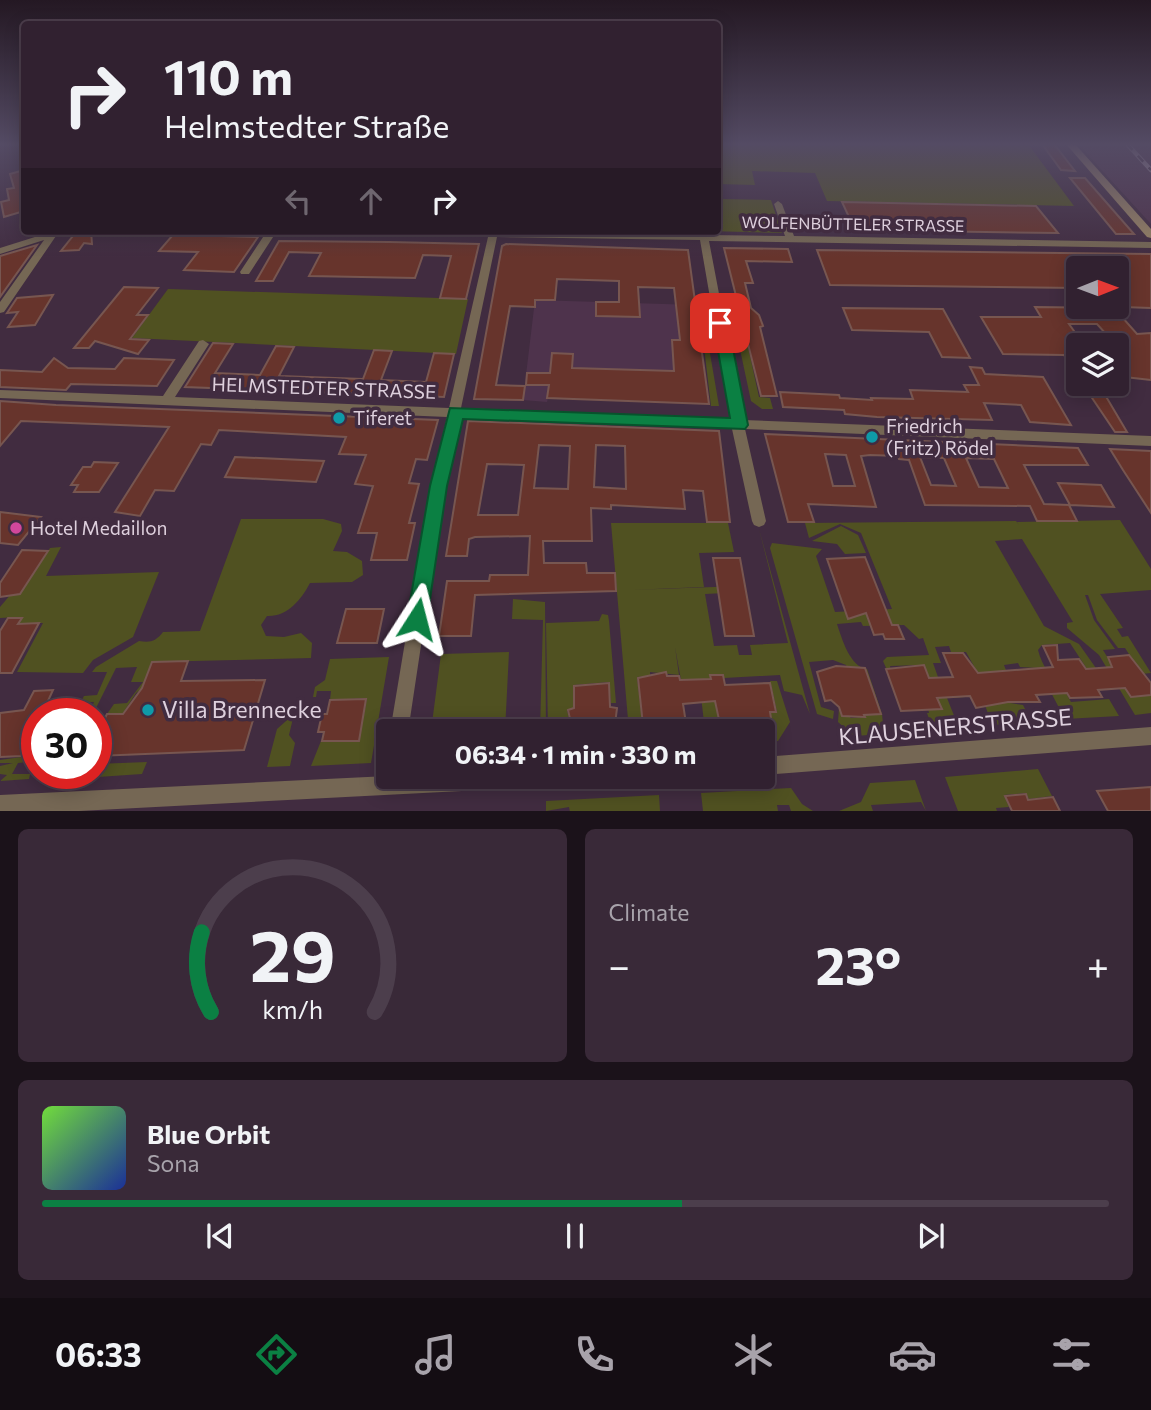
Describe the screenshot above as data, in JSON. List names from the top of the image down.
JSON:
{
  "streets": {
    "street": ["WOLFENBÜTTELER STRASSE", "HELMSTEDTER STRASSE", "KLAUSENERSTRASSE"]
  },
  "places": [
    "Tiferet",
    "Friedrich (Fritz) Rödel",
    "Hotel Medaillon",
    "Villa Brennecke"
  ],
  "north": "right",
  "page": {
    "turn": ["110 m", "Helmstedter Straße"],
    "limit": "30",
    "trip": "06:34 · 1 min · 330 m",
    "tile": "Climate",
    "heat": ["−", "23°", "+"],
    "song": ["Blue Orbit", "Sona"],
    "tabs": "06:33",
    "gauge": ["29", "km/h"]
  }
}
